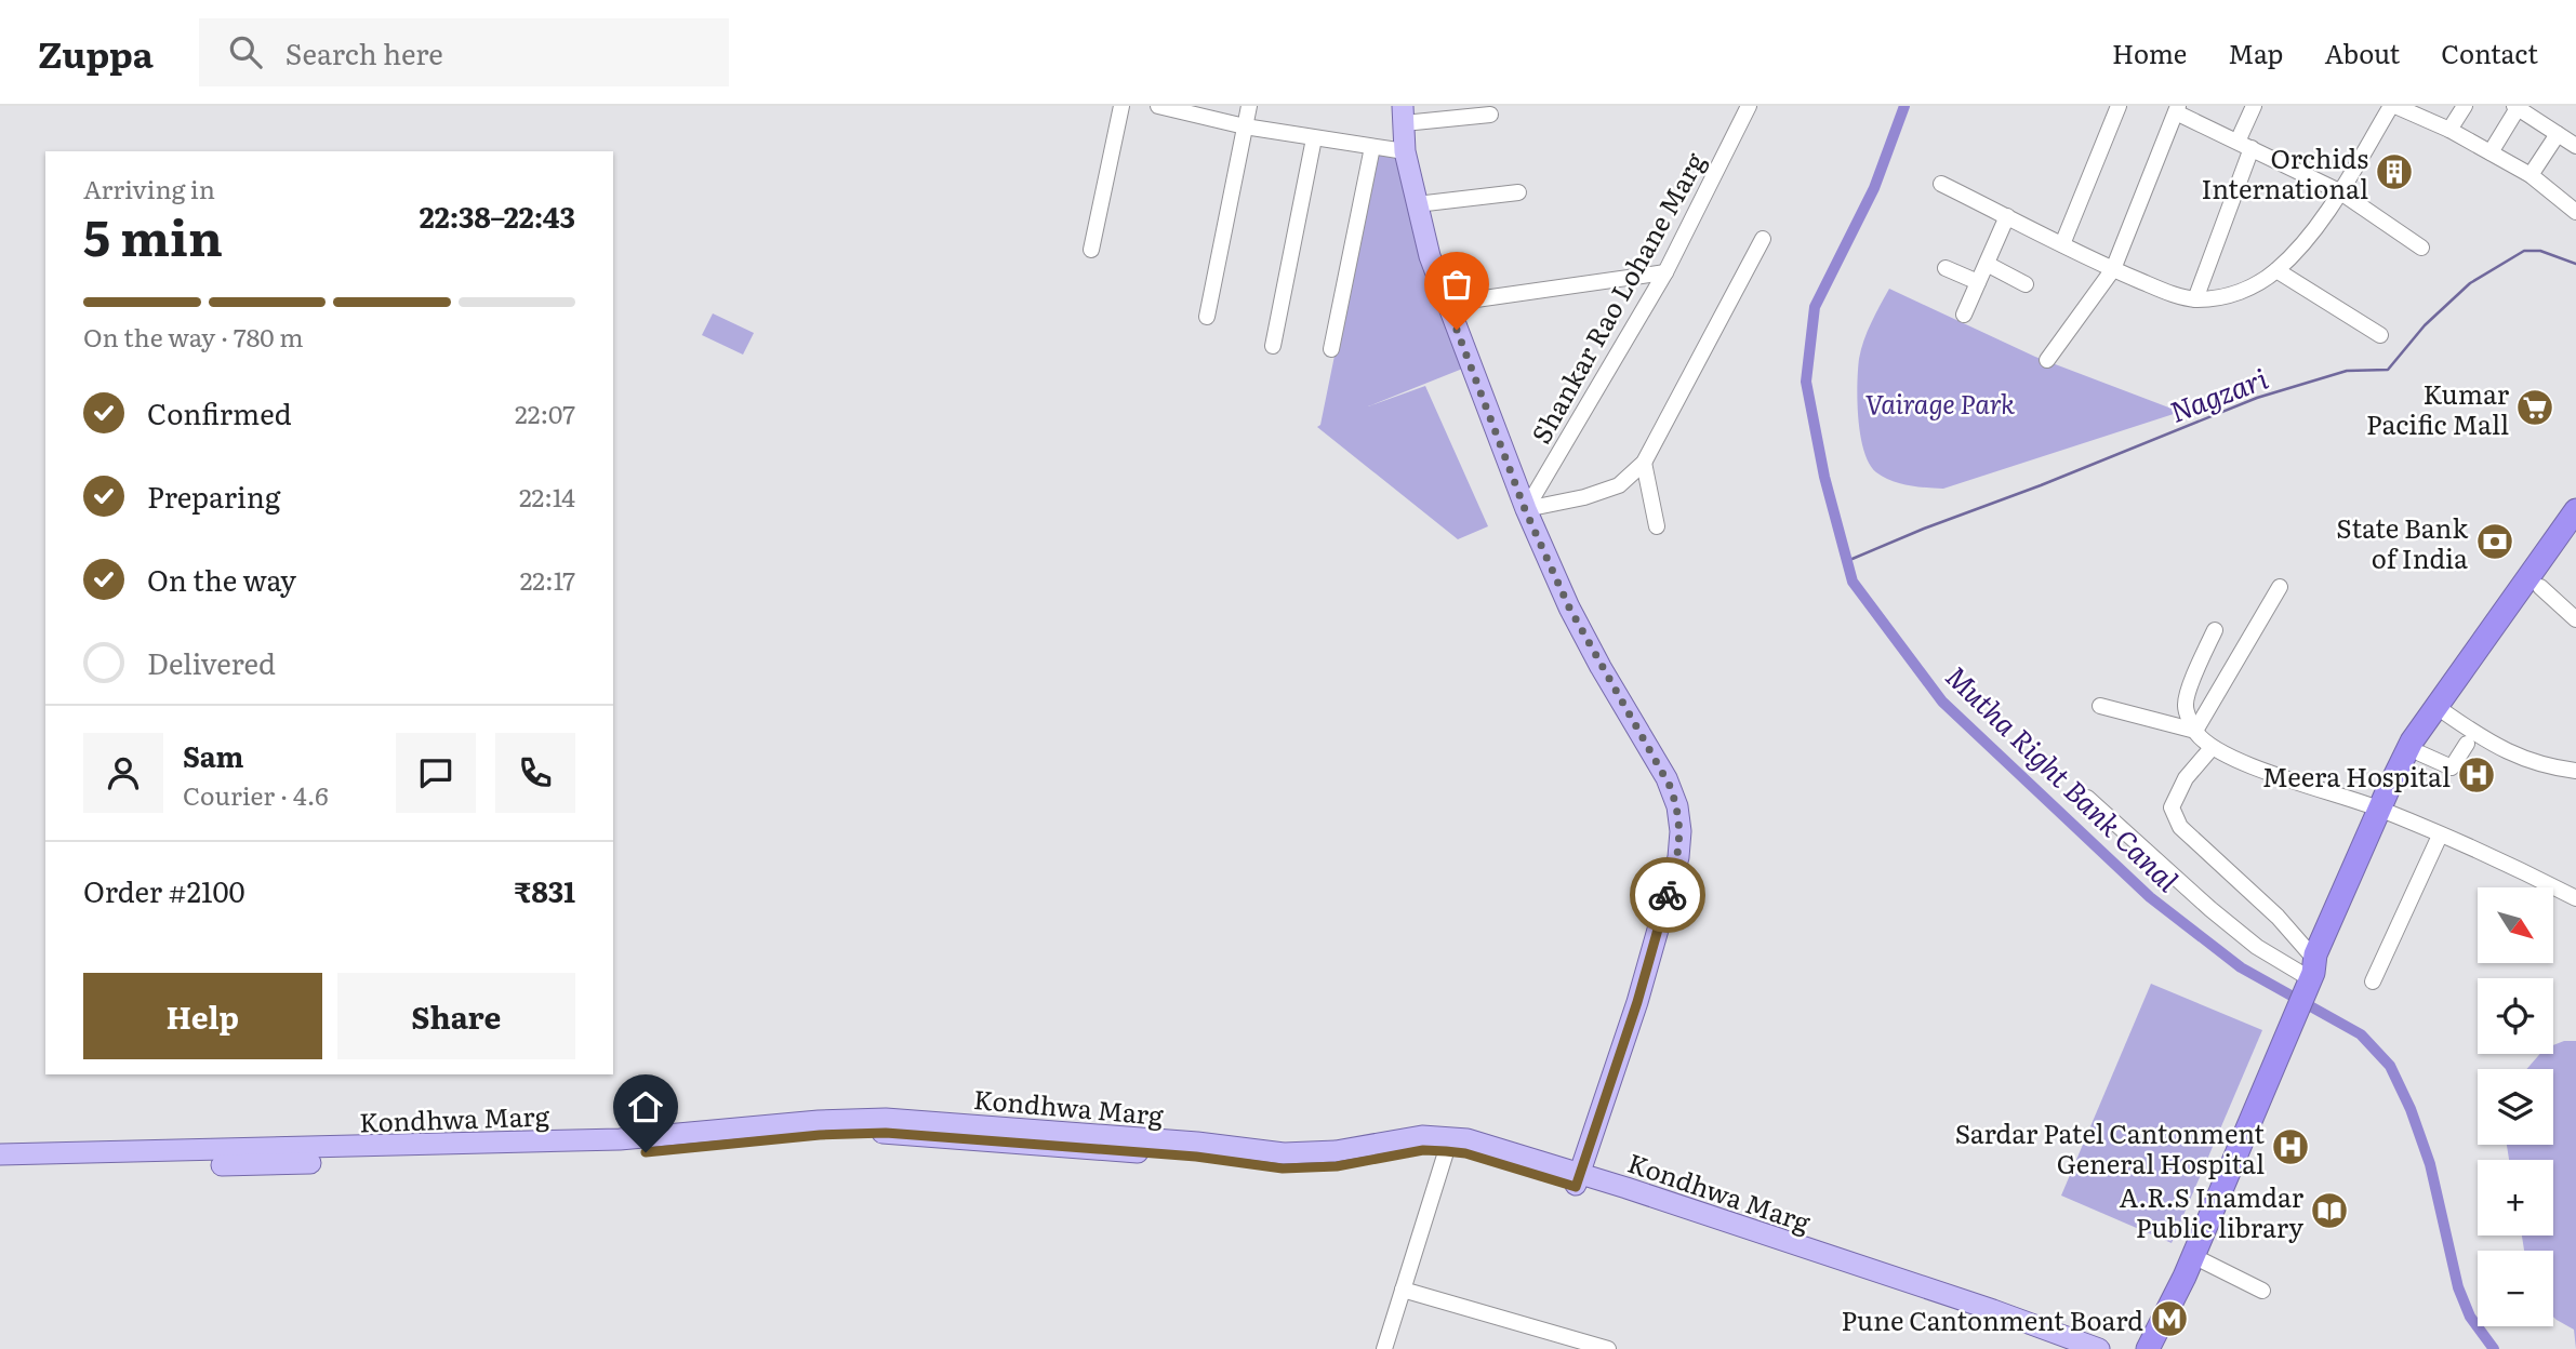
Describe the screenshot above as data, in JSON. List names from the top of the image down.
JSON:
{
  "streets": {
    "main road": ["Kondhwa Marg"],
    "street": ["Shankar Rao Lohane Marg"]
  },
  "water": ["Nagzari", "Mutha Right Bank Canal"],
  "parks": ["Vairage Park"],
  "places": {
    "building": ["Orchids International"],
    "supermarket": ["Kumar Pacific Mall"],
    "bank": ["State Bank of India"],
    "hospital": ["Meera Hospital", "Sardar Patel Cantonment General Hospital"],
    "library": ["A.R.S Inamdar Public library"],
    "metro station": ["Pune Cantonment Board"]
  },
  "north": "bottom right",
  "page": {
    "header": "Zuppa",
    "search": "Search here",
    "nav": [
      "Home",
      "Map",
      "About",
      "Contact"
    ],
    "heading": ["5 min", "Arriving in", "22:38–22:43"],
    "panel": [
      "Sam",
      "Courier · 4.6",
      "Order #2100",
      "₹831"
    ],
    "bar": "On the way · 780 m",
    "list": [
      ["Confirmed", "22:07"],
      ["Preparing", "22:14"],
      ["On the way", "22:17"],
      "Delivered"
    ],
    "map_buttons": ["+", "−"],
    "buttons": ["Help", "Share"]
  }
}
